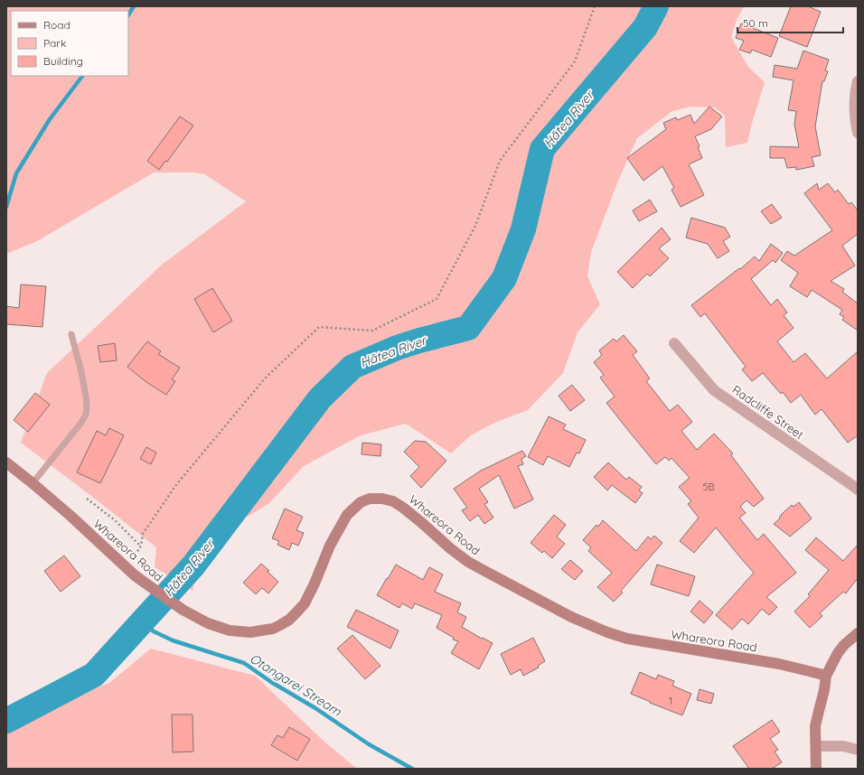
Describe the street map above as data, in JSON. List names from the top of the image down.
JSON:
{
  "streets": {
    "street": ["Radcliffe Street", "Whareora Road"]
  },
  "water": ["Hātea River", "Otangarei Stream"],
  "house_numbers": ["5B", "1"],
  "legend": ["Road", "Park", "Building"],
  "scale_bar": "50 m"
}
